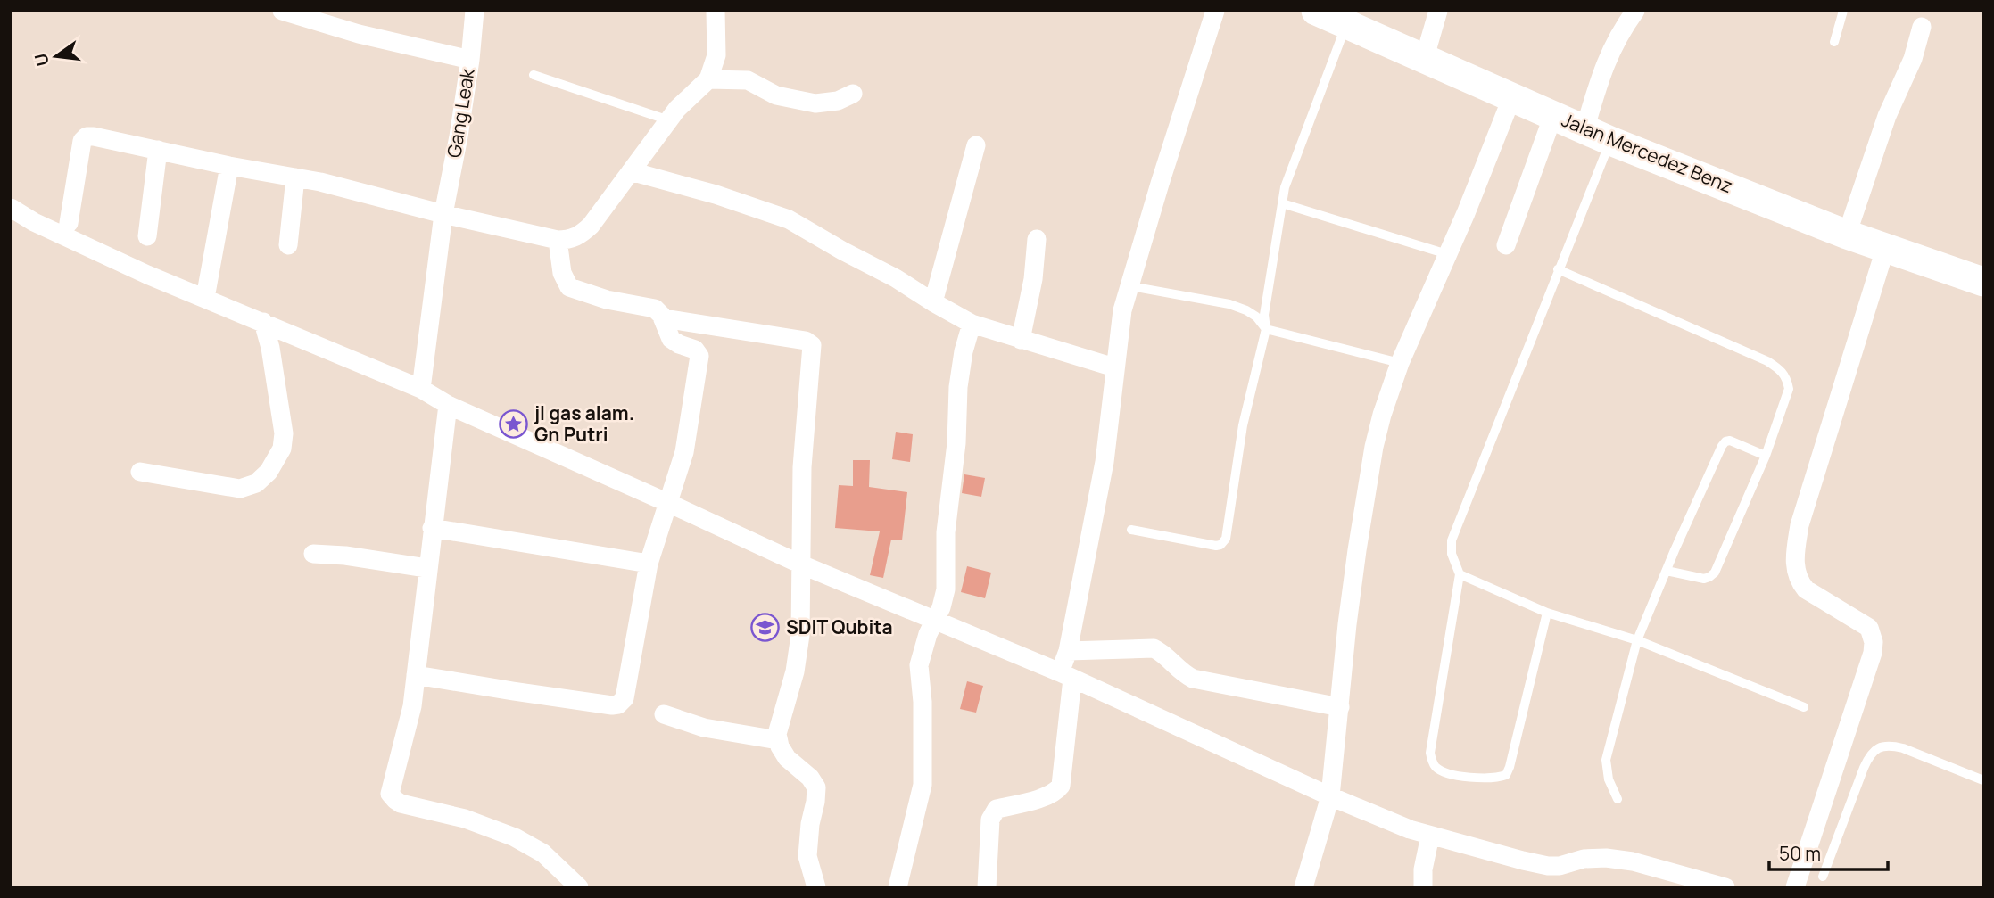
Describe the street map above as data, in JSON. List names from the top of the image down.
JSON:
{
  "streets": {
    "main road": ["Jalan Mercedez Benz"],
    "street": ["Gang Leak"]
  },
  "places": {
    "place": ["jl gas alam. Gn Putri"],
    "school or university": ["SDIT Qubita"]
  },
  "scale_bar": "50 m",
  "north": "left"
}
